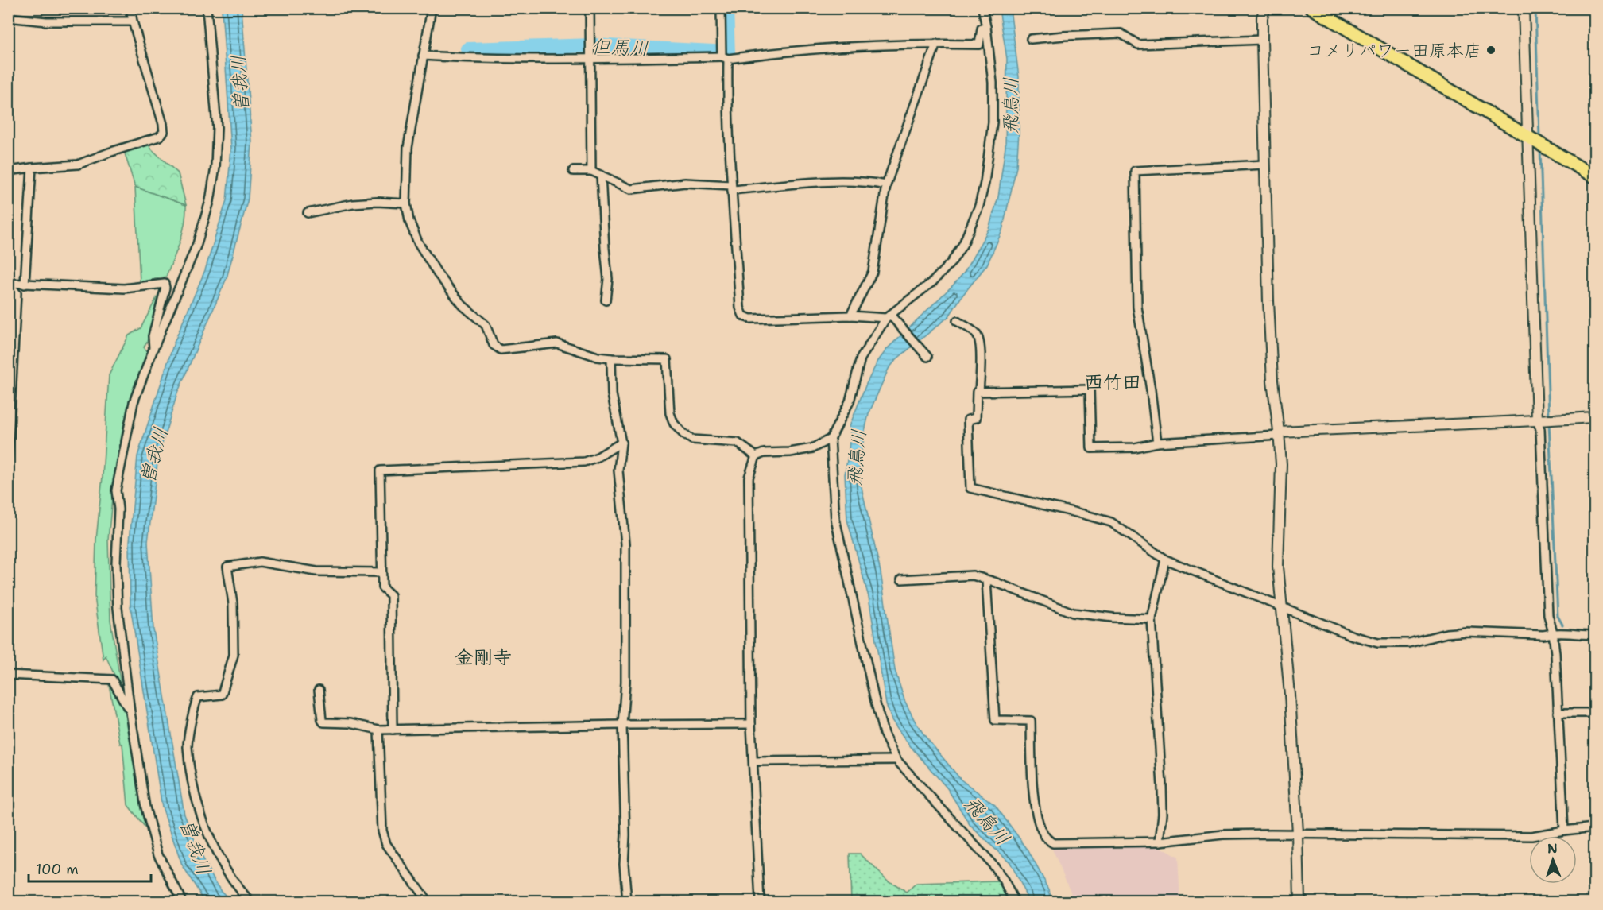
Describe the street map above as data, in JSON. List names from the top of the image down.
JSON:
{
  "districts": ["西竹田", "金剛寺"],
  "water": ["但馬川", "曽我川", "飛鳥川"],
  "places": ["コメリパワー田原本店"],
  "scale_bar": "100 m",
  "north": "top"
}
